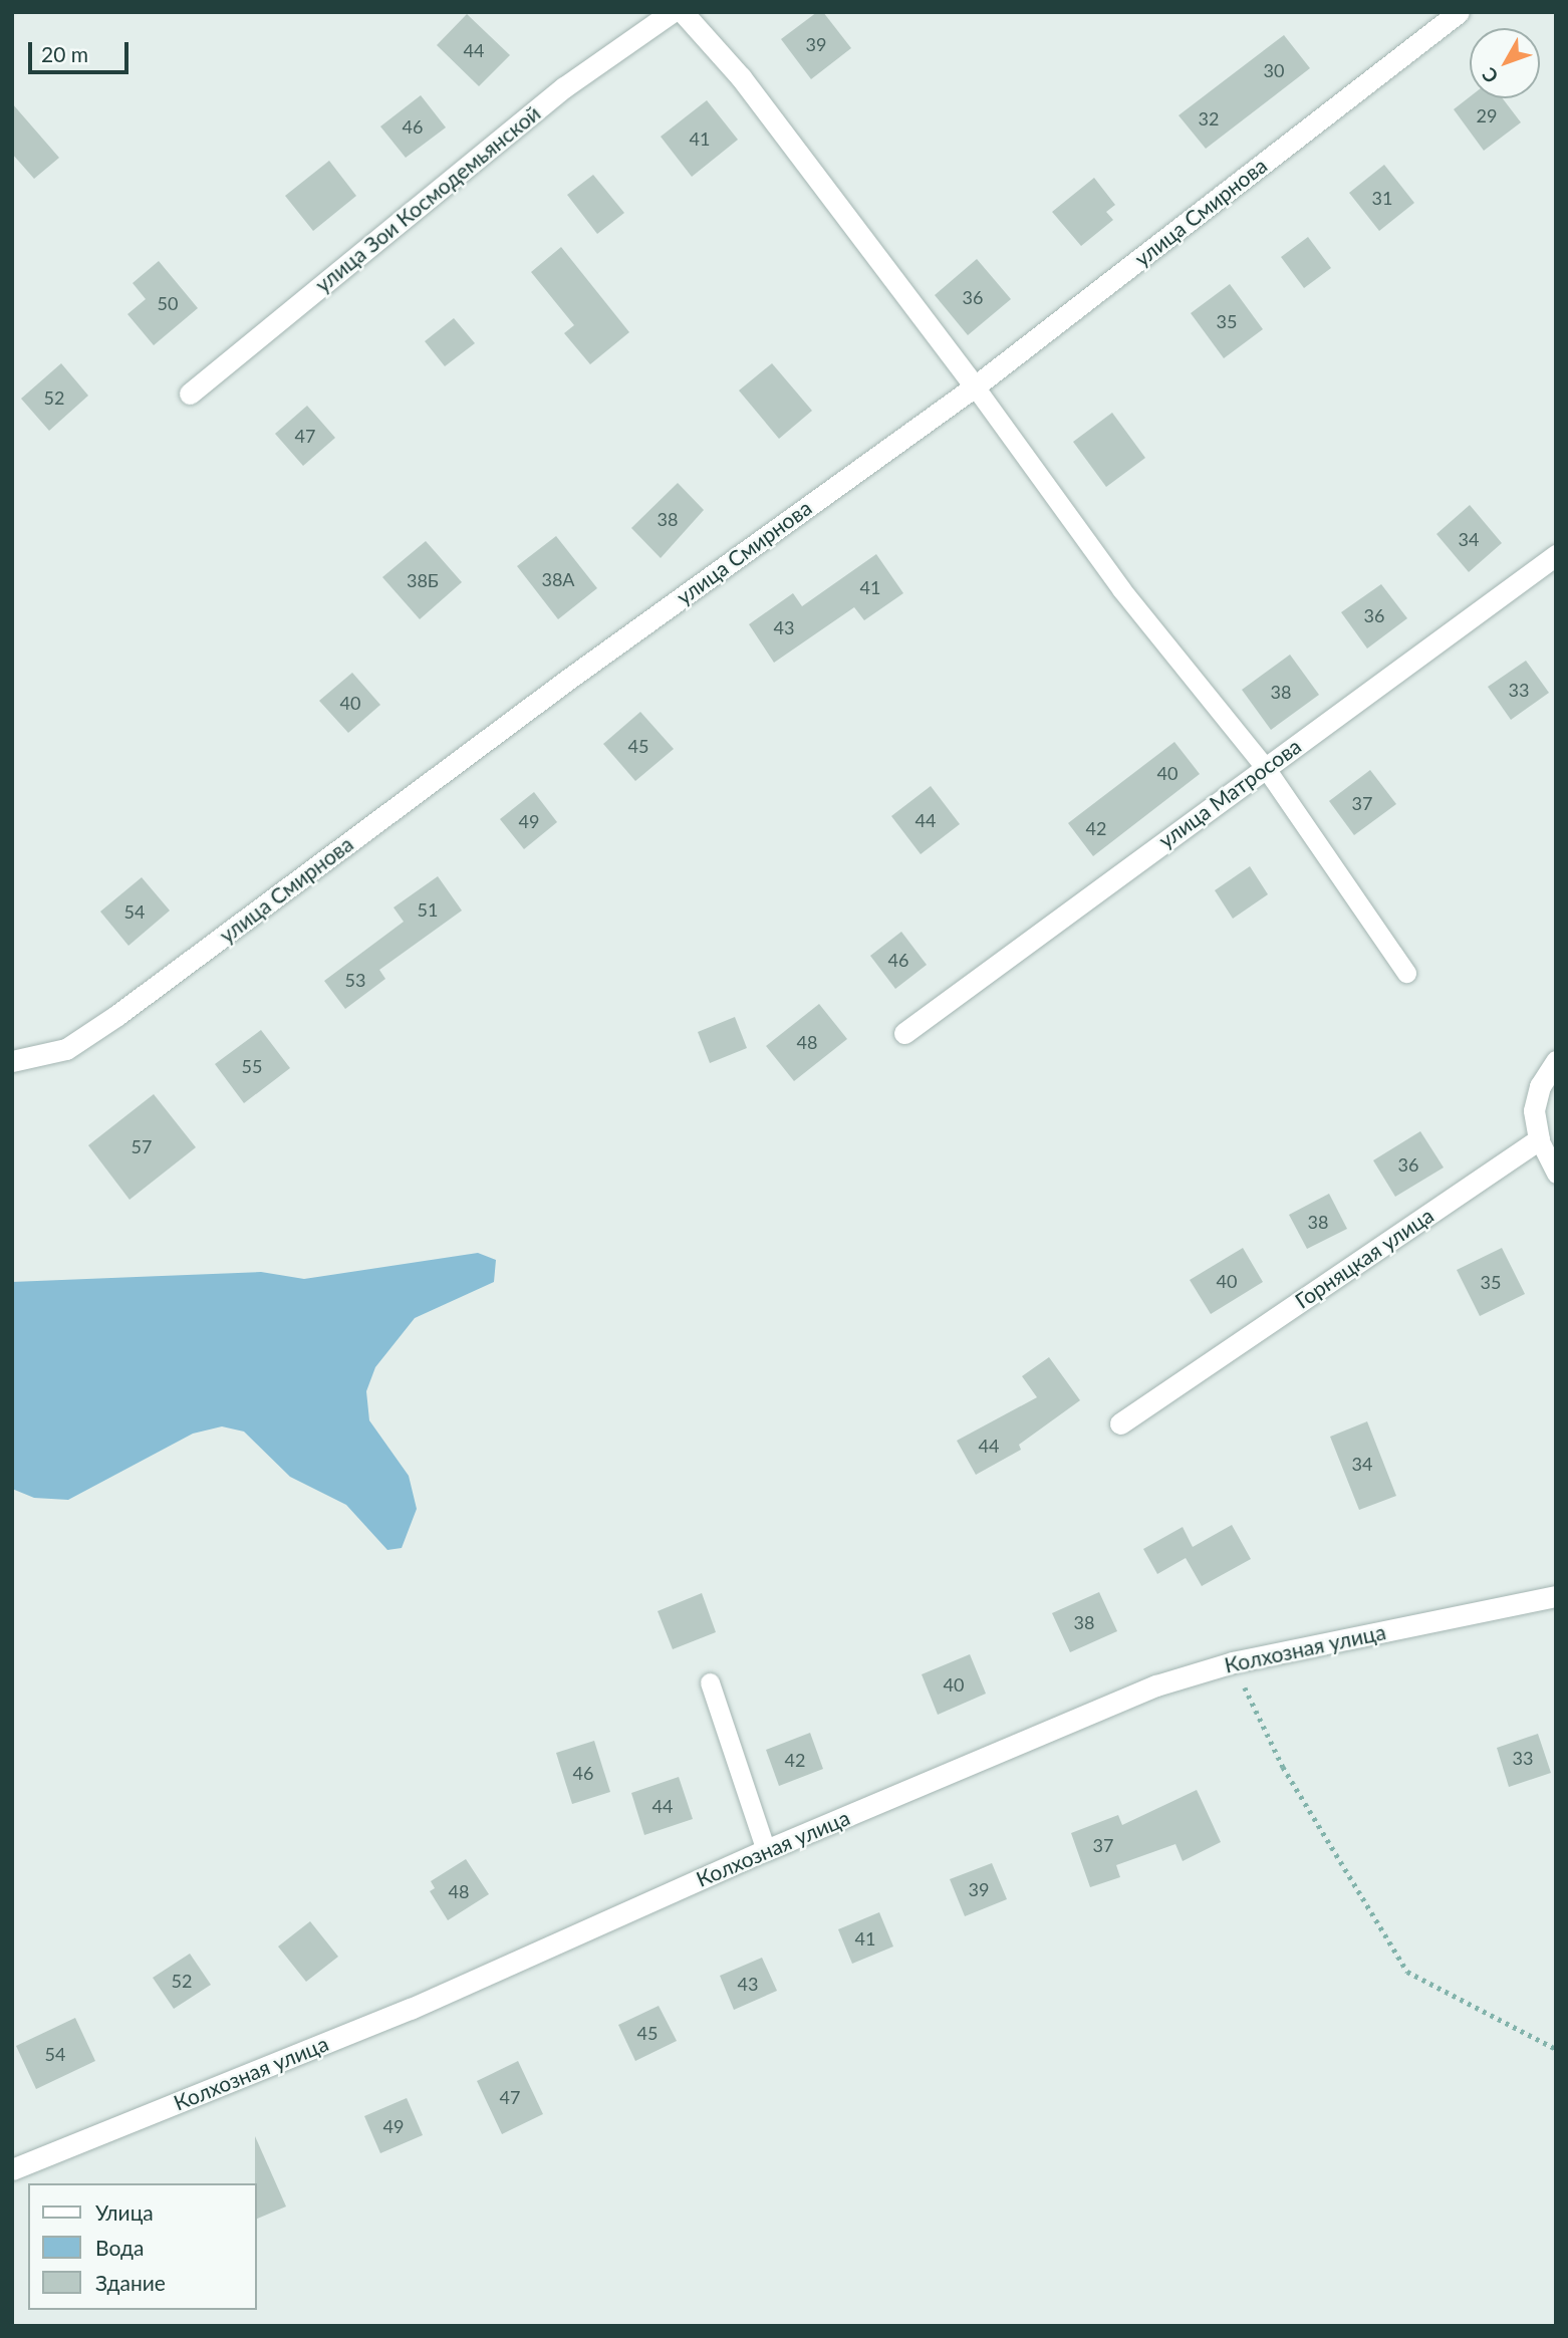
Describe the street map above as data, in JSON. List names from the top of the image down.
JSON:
{
  "streets": {
    "street": [
      "улица Зои Космодемьянской",
      "улица Смирнова",
      "улица Матросова",
      "Горняцкая улица",
      "Колхозная улица"
    ]
  },
  "house_numbers": [
    "39",
    "44",
    "30",
    "29",
    "32",
    "46",
    "41",
    "31",
    "36",
    "50",
    "35",
    "52",
    "47",
    "38",
    "34",
    "38А",
    "38Б",
    "41",
    "36",
    "43",
    "33",
    "38",
    "40",
    "45",
    "40",
    "37",
    "44",
    "49",
    "42",
    "51",
    "54",
    "46",
    "53",
    "48",
    "55",
    "57",
    "36",
    "38",
    "40",
    "35",
    "44",
    "34",
    "38",
    "40",
    "33",
    "42",
    "46",
    "44",
    "37",
    "39",
    "48",
    "41",
    "52",
    "43",
    "45",
    "54",
    "47",
    "49"
  ],
  "legend": ["Улица", "Вода", "Здание"],
  "scale_bar": "20 m",
  "north": "bottom left"
}
